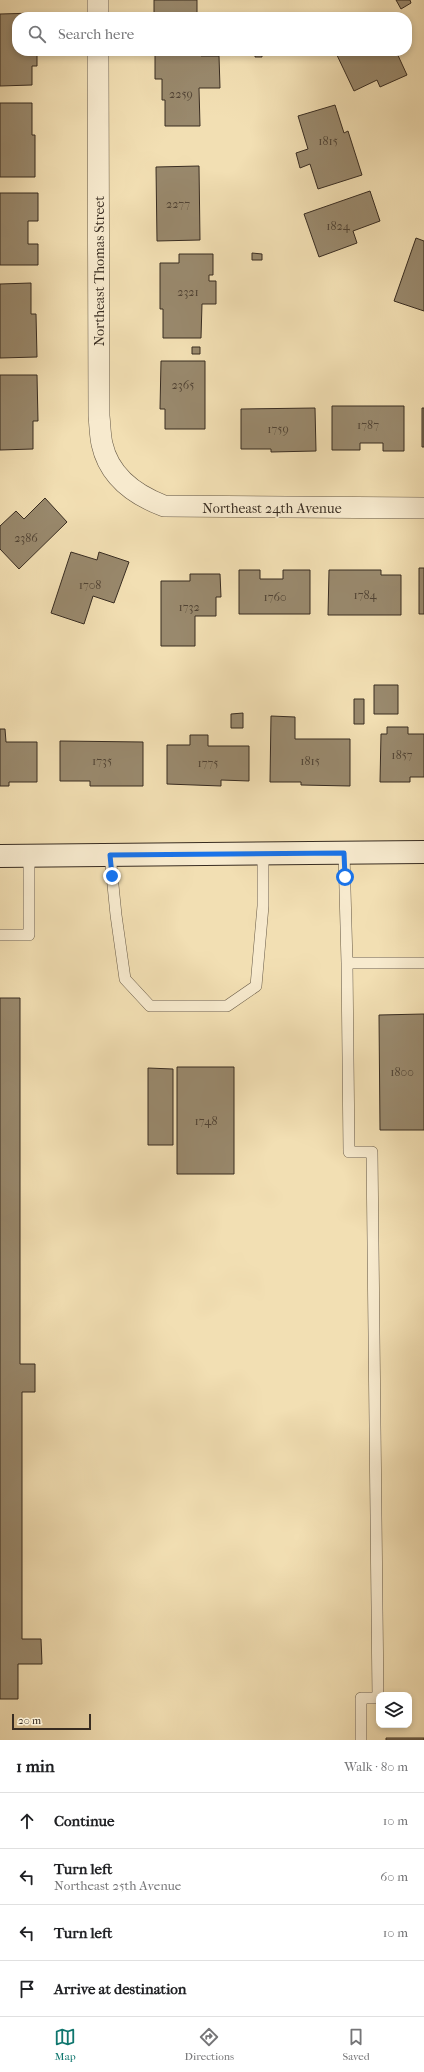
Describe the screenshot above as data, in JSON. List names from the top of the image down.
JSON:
{
  "streets": {
    "street": ["Northeast Thomas Street", "Northeast 24th Avenue"]
  },
  "crossings": [
    ["Northeast Thomas Street", "Northeast 24th Avenue"]
  ],
  "house_numbers": [
    "2259",
    "1815",
    "2277",
    "1824",
    "2321",
    "2365",
    "1787",
    "1759",
    "2386",
    "1708",
    "1784",
    "1760",
    "1732",
    "1857",
    "1735",
    "1815",
    "1775",
    "1800",
    "1748"
  ],
  "scale_bar": "20 m",
  "page": {
    "search": "Search here",
    "scale": "20 m",
    "heading": ["1 min", "Walk · 80 m"],
    "list": [
      ["Continue", "10 m"],
      ["Turn left", "Northeast 25th Avenue", "60 m"],
      ["Turn left", "10 m"],
      "Arrive at destination"
    ],
    "nav": ["Map", "Directions", "Saved"]
  }
}
